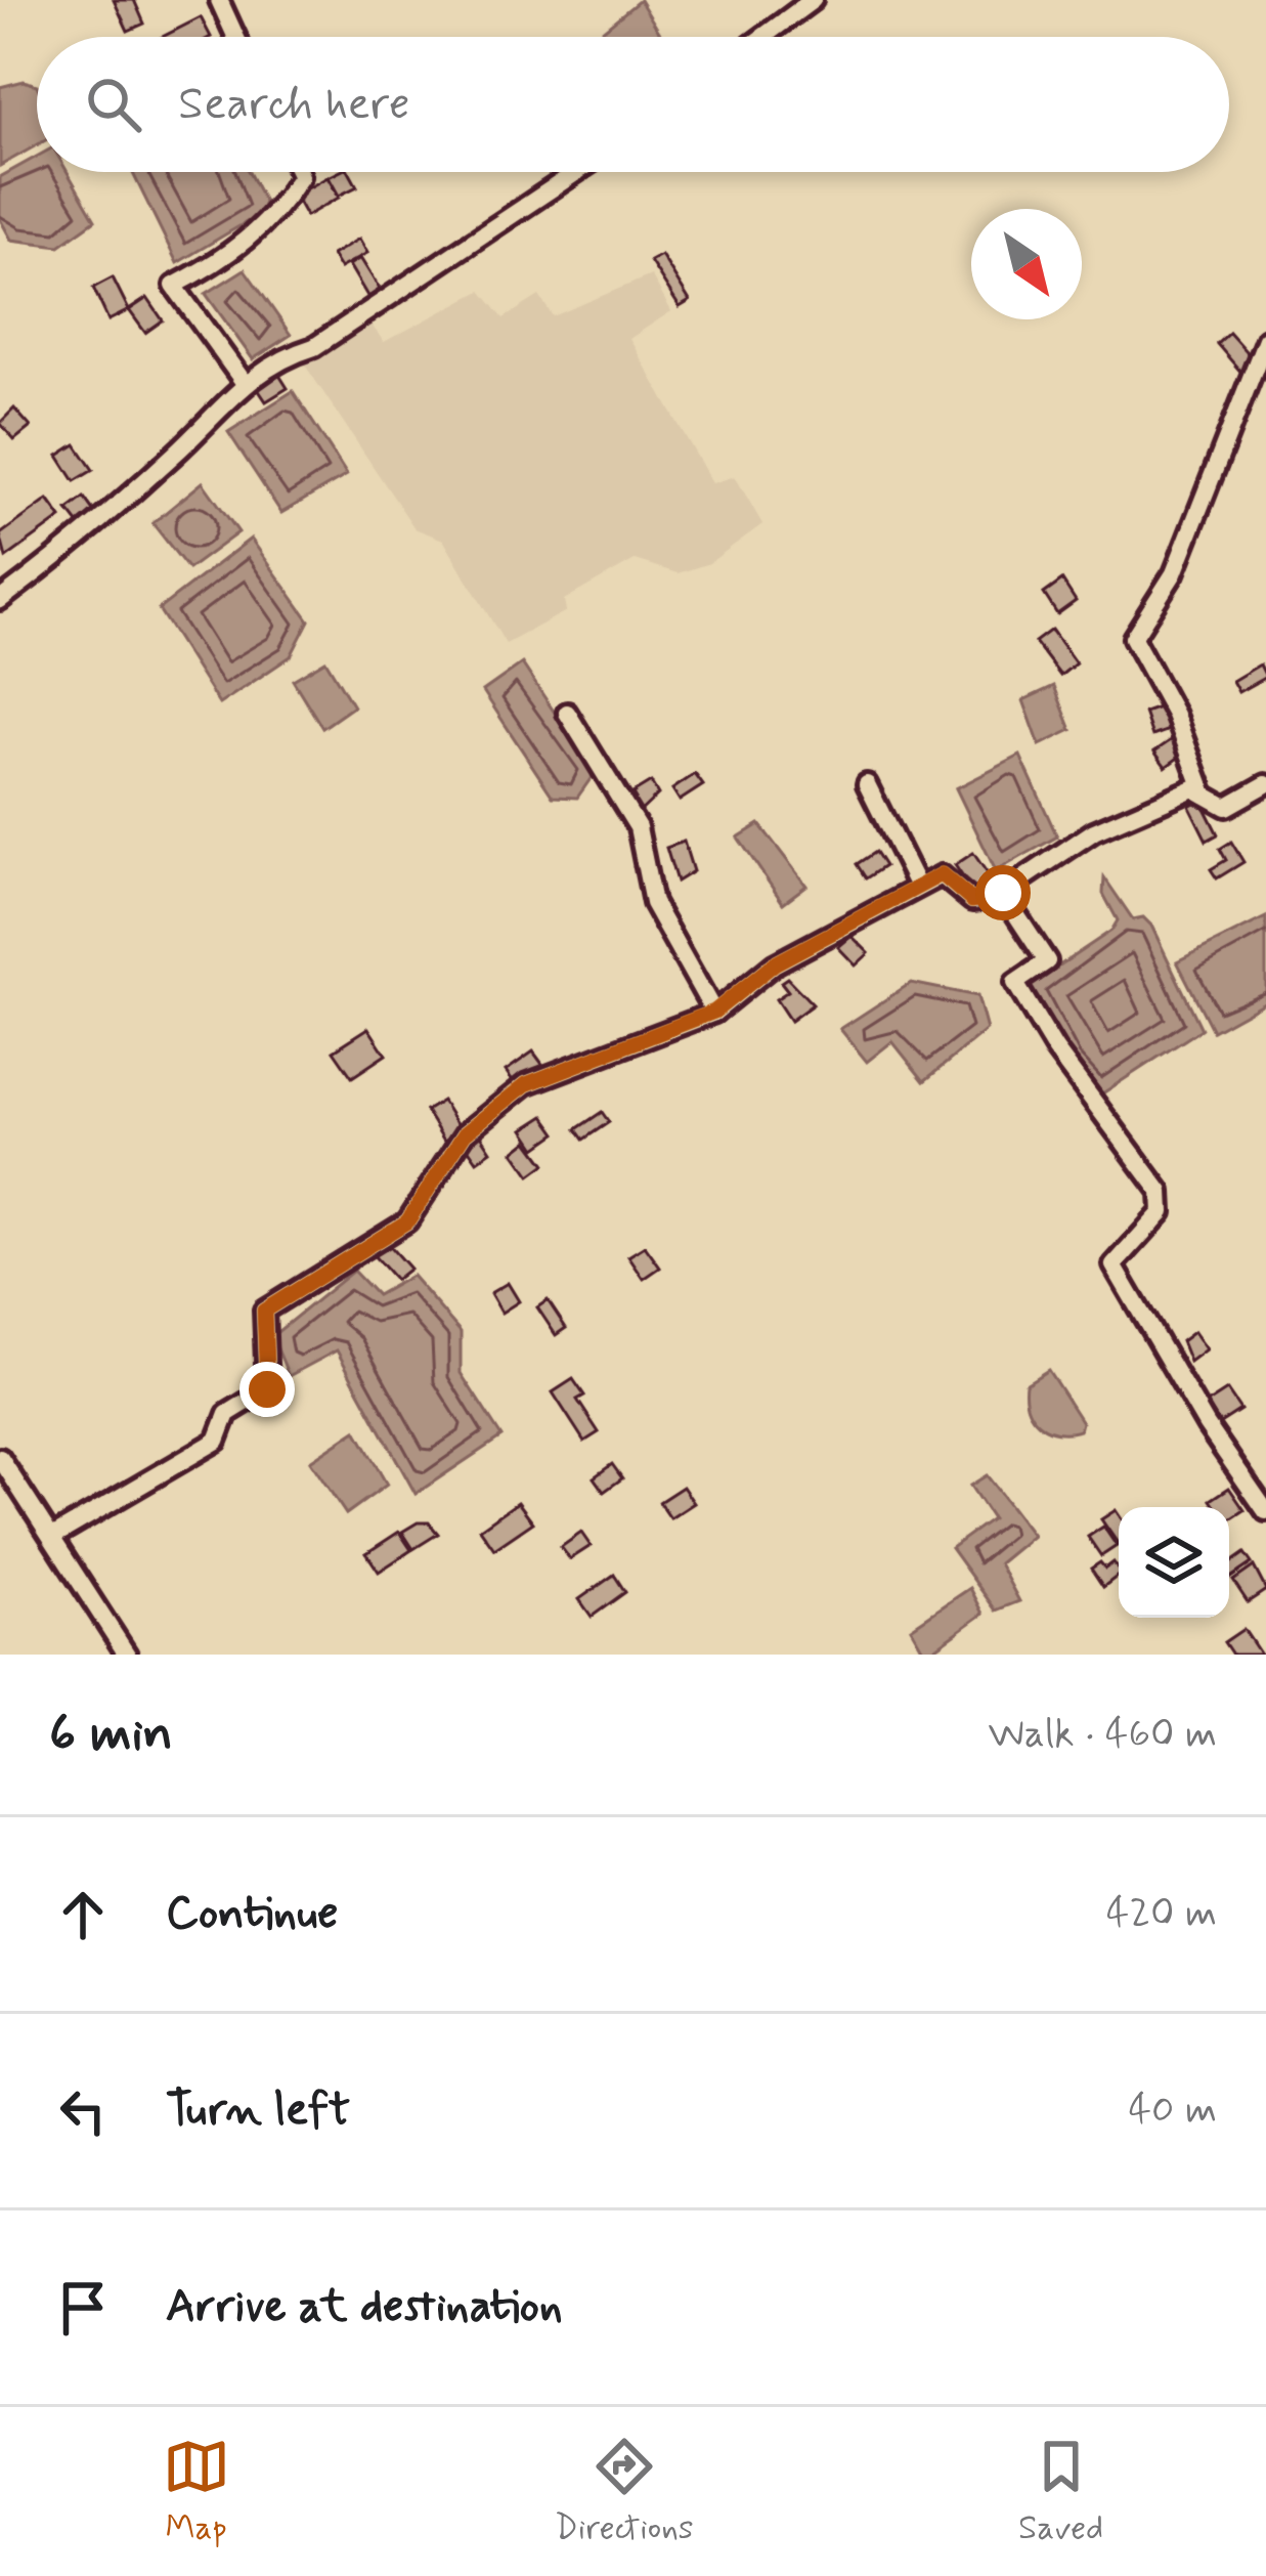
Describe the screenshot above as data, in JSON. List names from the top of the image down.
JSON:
{
  "north": "bottom right",
  "page": {
    "search": "Search here",
    "heading": ["6 min", "Walk · 460 m"],
    "list": [
      ["Continue", "420 m"],
      ["Turn left", "40 m"],
      "Arrive at destination"
    ],
    "nav": ["Map", "Directions", "Saved"]
  }
}
